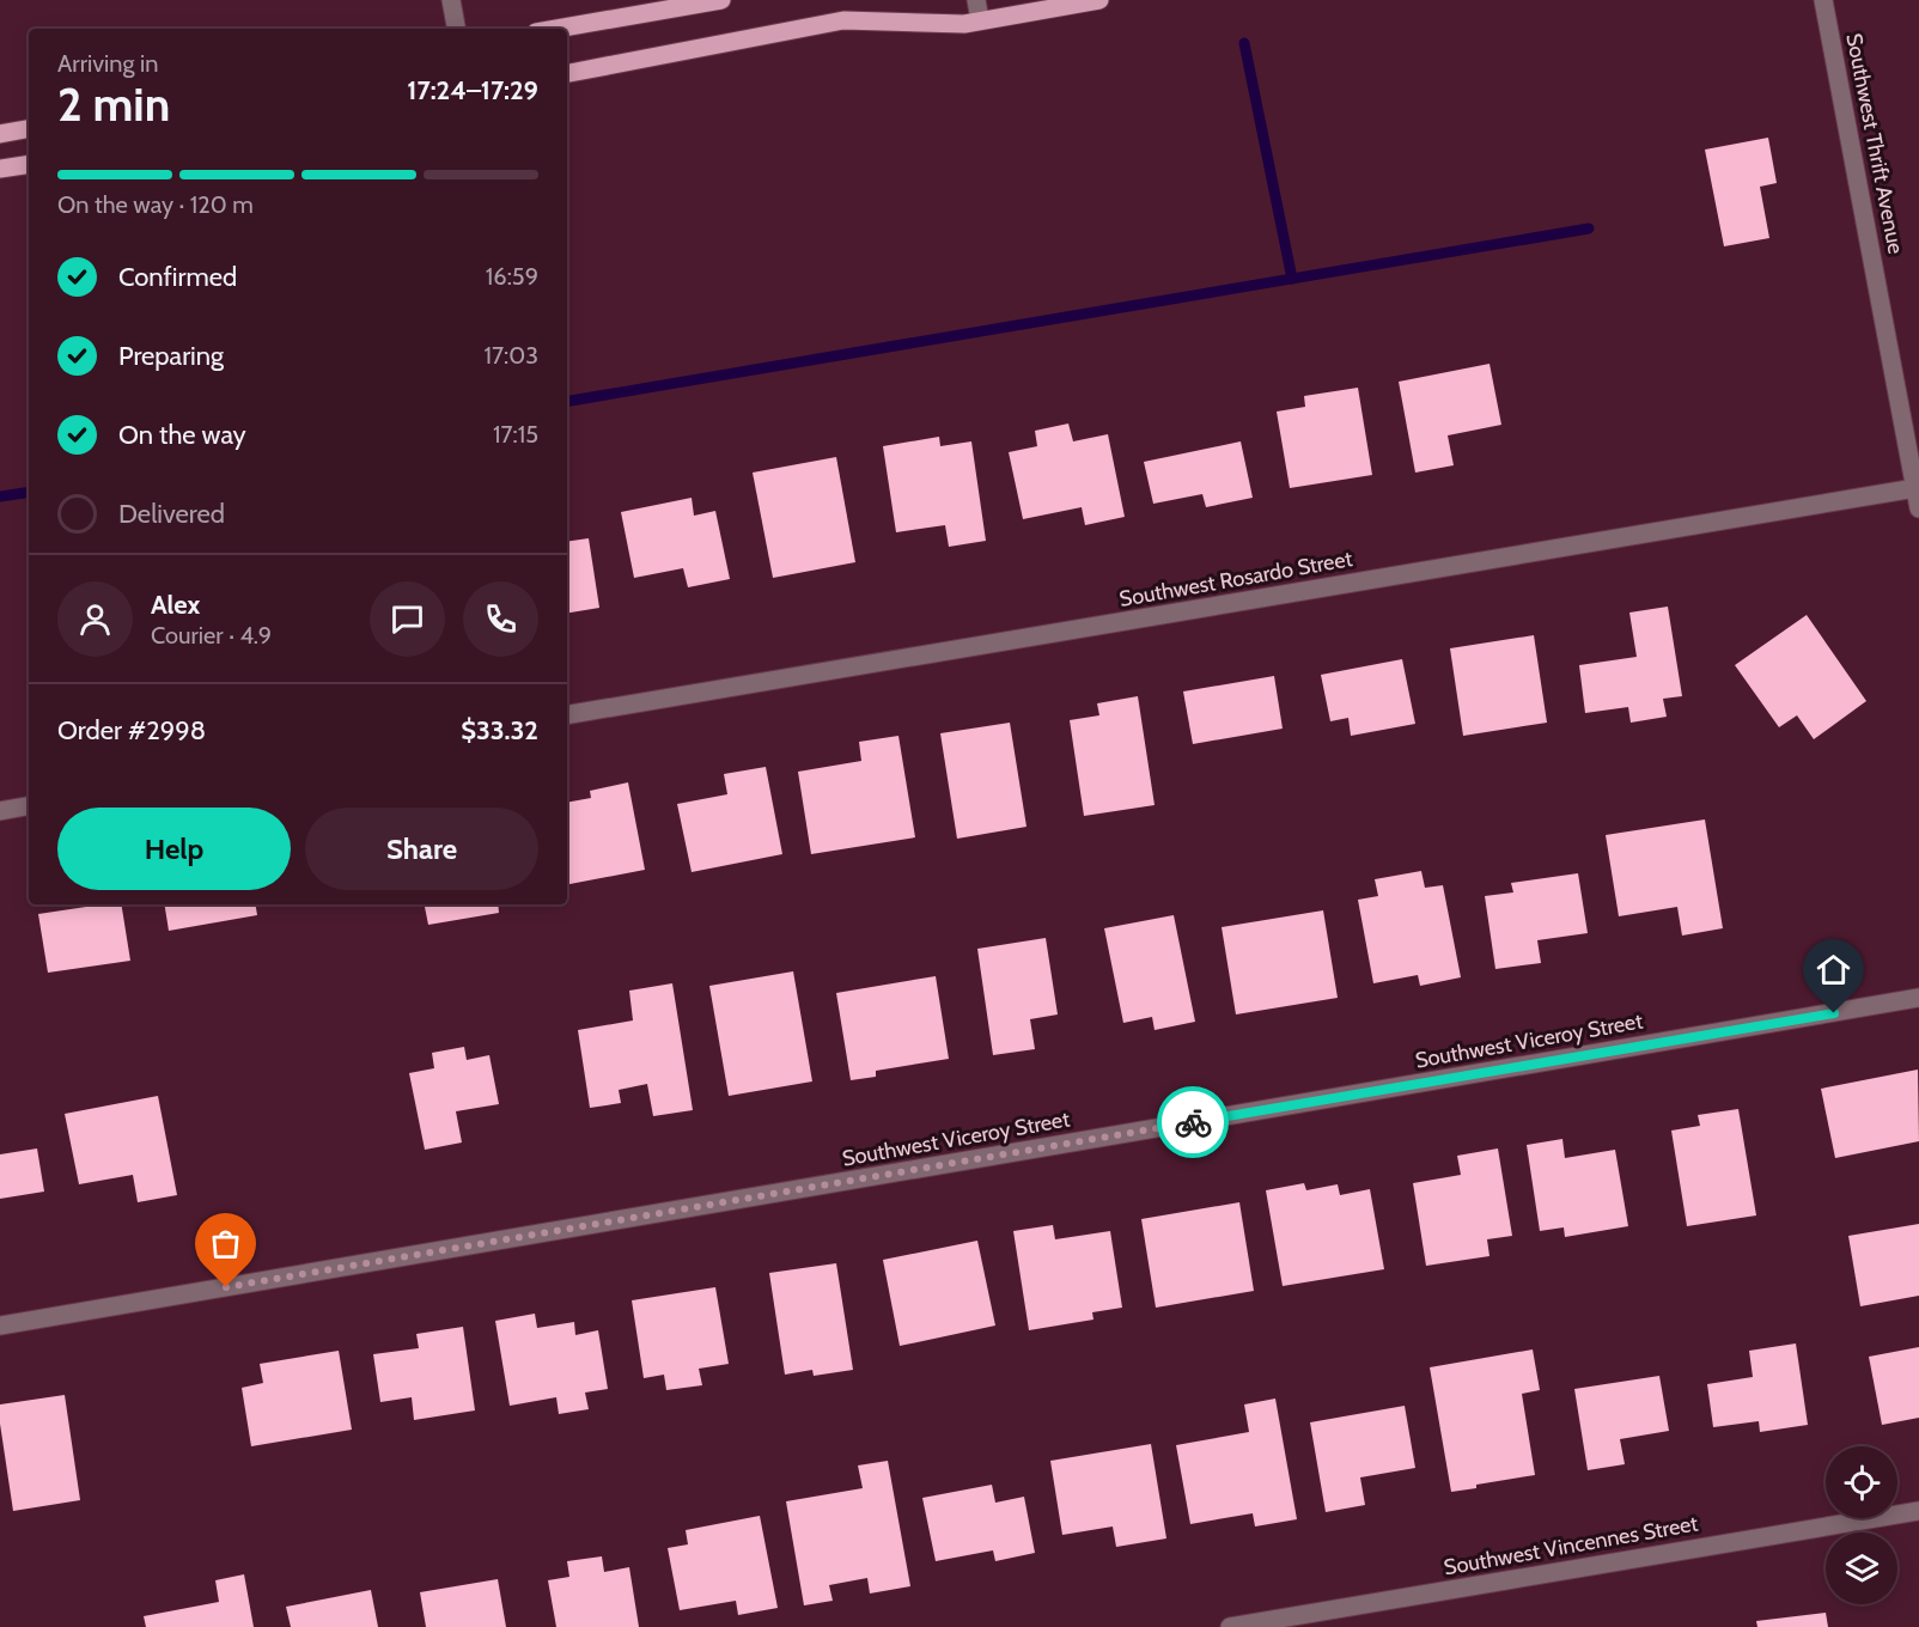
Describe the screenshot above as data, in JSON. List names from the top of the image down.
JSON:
{
  "streets": {
    "street": [
      "Southwest Thrift Avenue",
      "Southwest Rosardo Street",
      "Southwest Viceroy Street",
      "Southwest Vincennes Street"
    ]
  },
  "crossings": [
    ["Southwest Thrift Avenue", "Southwest Rosardo Street"]
  ],
  "page": {
    "heading": ["2 min", "Arriving in", "17:24–17:29"],
    "panel": [
      "Alex",
      "Courier · 4.9",
      "Order #2998",
      "$33.32"
    ],
    "bar": "On the way · 120 m",
    "list": [
      ["Confirmed", "16:59"],
      ["Preparing", "17:03"],
      ["On the way", "17:15"],
      "Delivered"
    ],
    "buttons": ["Help", "Share"]
  }
}
